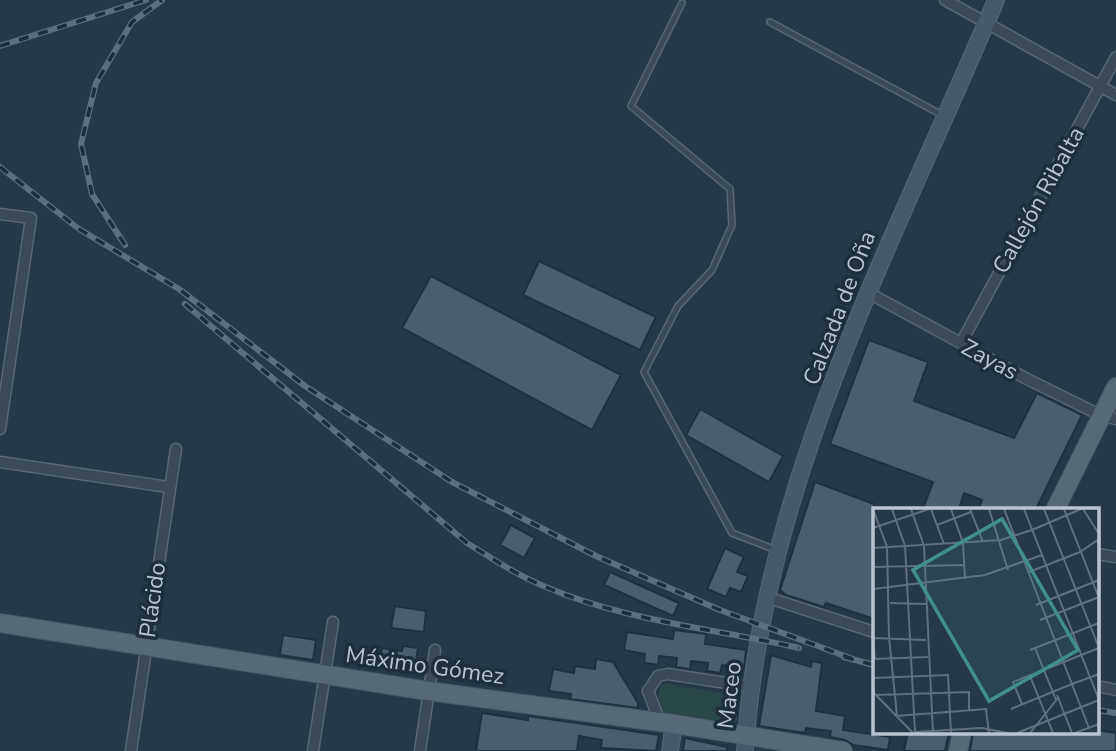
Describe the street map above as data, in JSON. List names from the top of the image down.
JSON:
{
  "streets": {
    "main road": ["Máximo Gómez"],
    "street": [
      "Callejón Ribalta",
      "Calzada de Oña",
      "Zayas",
      "Plácido",
      "Maceo"
    ]
  },
  "crossings": [
    ["Callejón Ribalta", "Zayas"],
    ["Calzada de Oña", "Zayas"],
    ["Calzada de Oña", "Maceo"],
    ["Plácido", "Máximo Gómez"],
    ["Máximo Gómez", "Maceo"]
  ]
}
